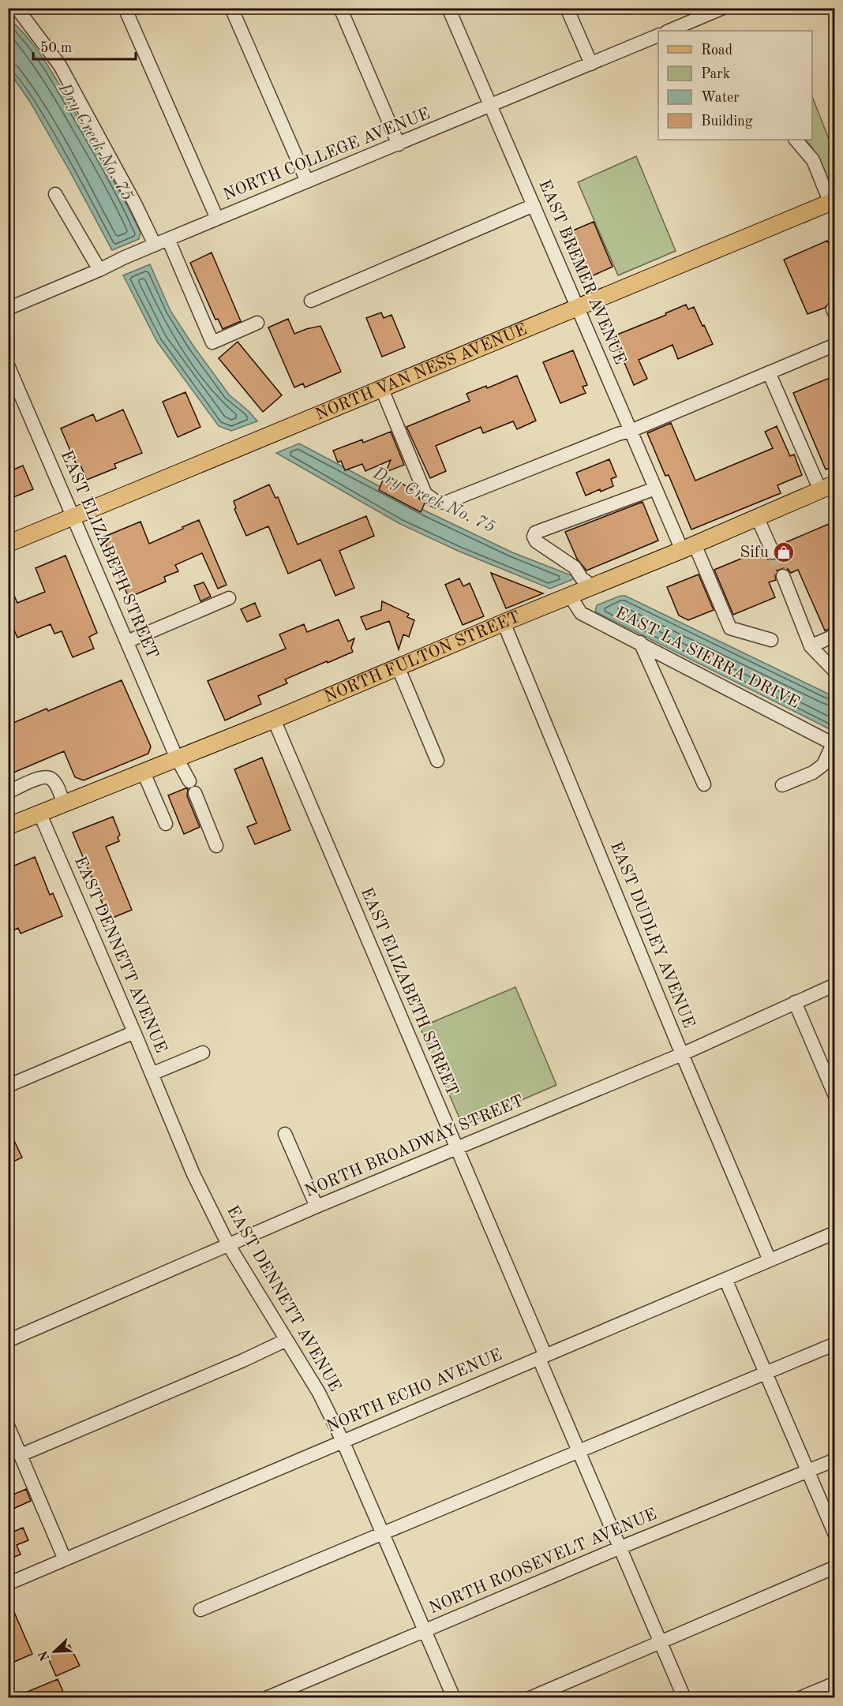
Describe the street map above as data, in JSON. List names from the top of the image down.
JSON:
{
  "streets": {
    "main road": ["NORTH VAN NESS AVENUE", "NORTH FULTON STREET"],
    "street": [
      "NORTH COLLEGE AVENUE",
      "EAST BREMER AVENUE",
      "EAST ELIZABETH STREET",
      "EAST LA SIERRA DRIVE",
      "EAST DUDLEY AVENUE",
      "EAST DENNETT AVENUE",
      "NORTH BROADWAY STREET",
      "NORTH ECHO AVENUE",
      "NORTH ROOSEVELT AVENUE"
    ]
  },
  "crossings": [
    ["NORTH COLLEGE AVENUE", "EAST BREMER AVENUE"],
    ["EAST BREMER AVENUE", "NORTH VAN NESS AVENUE"],
    ["EAST BREMER AVENUE", "NORTH FULTON STREET"],
    ["NORTH VAN NESS AVENUE", "EAST ELIZABETH STREET"],
    ["EAST ELIZABETH STREET", "NORTH FULTON STREET"],
    ["EAST ELIZABETH STREET", "NORTH BROADWAY STREET"],
    ["EAST ELIZABETH STREET", "NORTH ECHO AVENUE"],
    ["EAST ELIZABETH STREET", "NORTH ROOSEVELT AVENUE"],
    ["NORTH FULTON STREET", "EAST LA SIERRA DRIVE"],
    ["NORTH FULTON STREET", "EAST DUDLEY AVENUE"],
    ["NORTH FULTON STREET", "EAST DENNETT AVENUE"],
    ["EAST DUDLEY AVENUE", "NORTH BROADWAY STREET"],
    ["EAST DUDLEY AVENUE", "NORTH ECHO AVENUE"],
    ["EAST DENNETT AVENUE", "NORTH BROADWAY STREET"],
    ["EAST DENNETT AVENUE", "NORTH ECHO AVENUE"],
    ["EAST DENNETT AVENUE", "NORTH ROOSEVELT AVENUE"]
  ],
  "water": ["Dry Creek No. 75"],
  "places": {
    "shop": ["Sifu"]
  },
  "legend": [
    "Road",
    "Park",
    "Water",
    "Building"
  ],
  "scale_bar": "50 m",
  "north": "bottom left"
}
